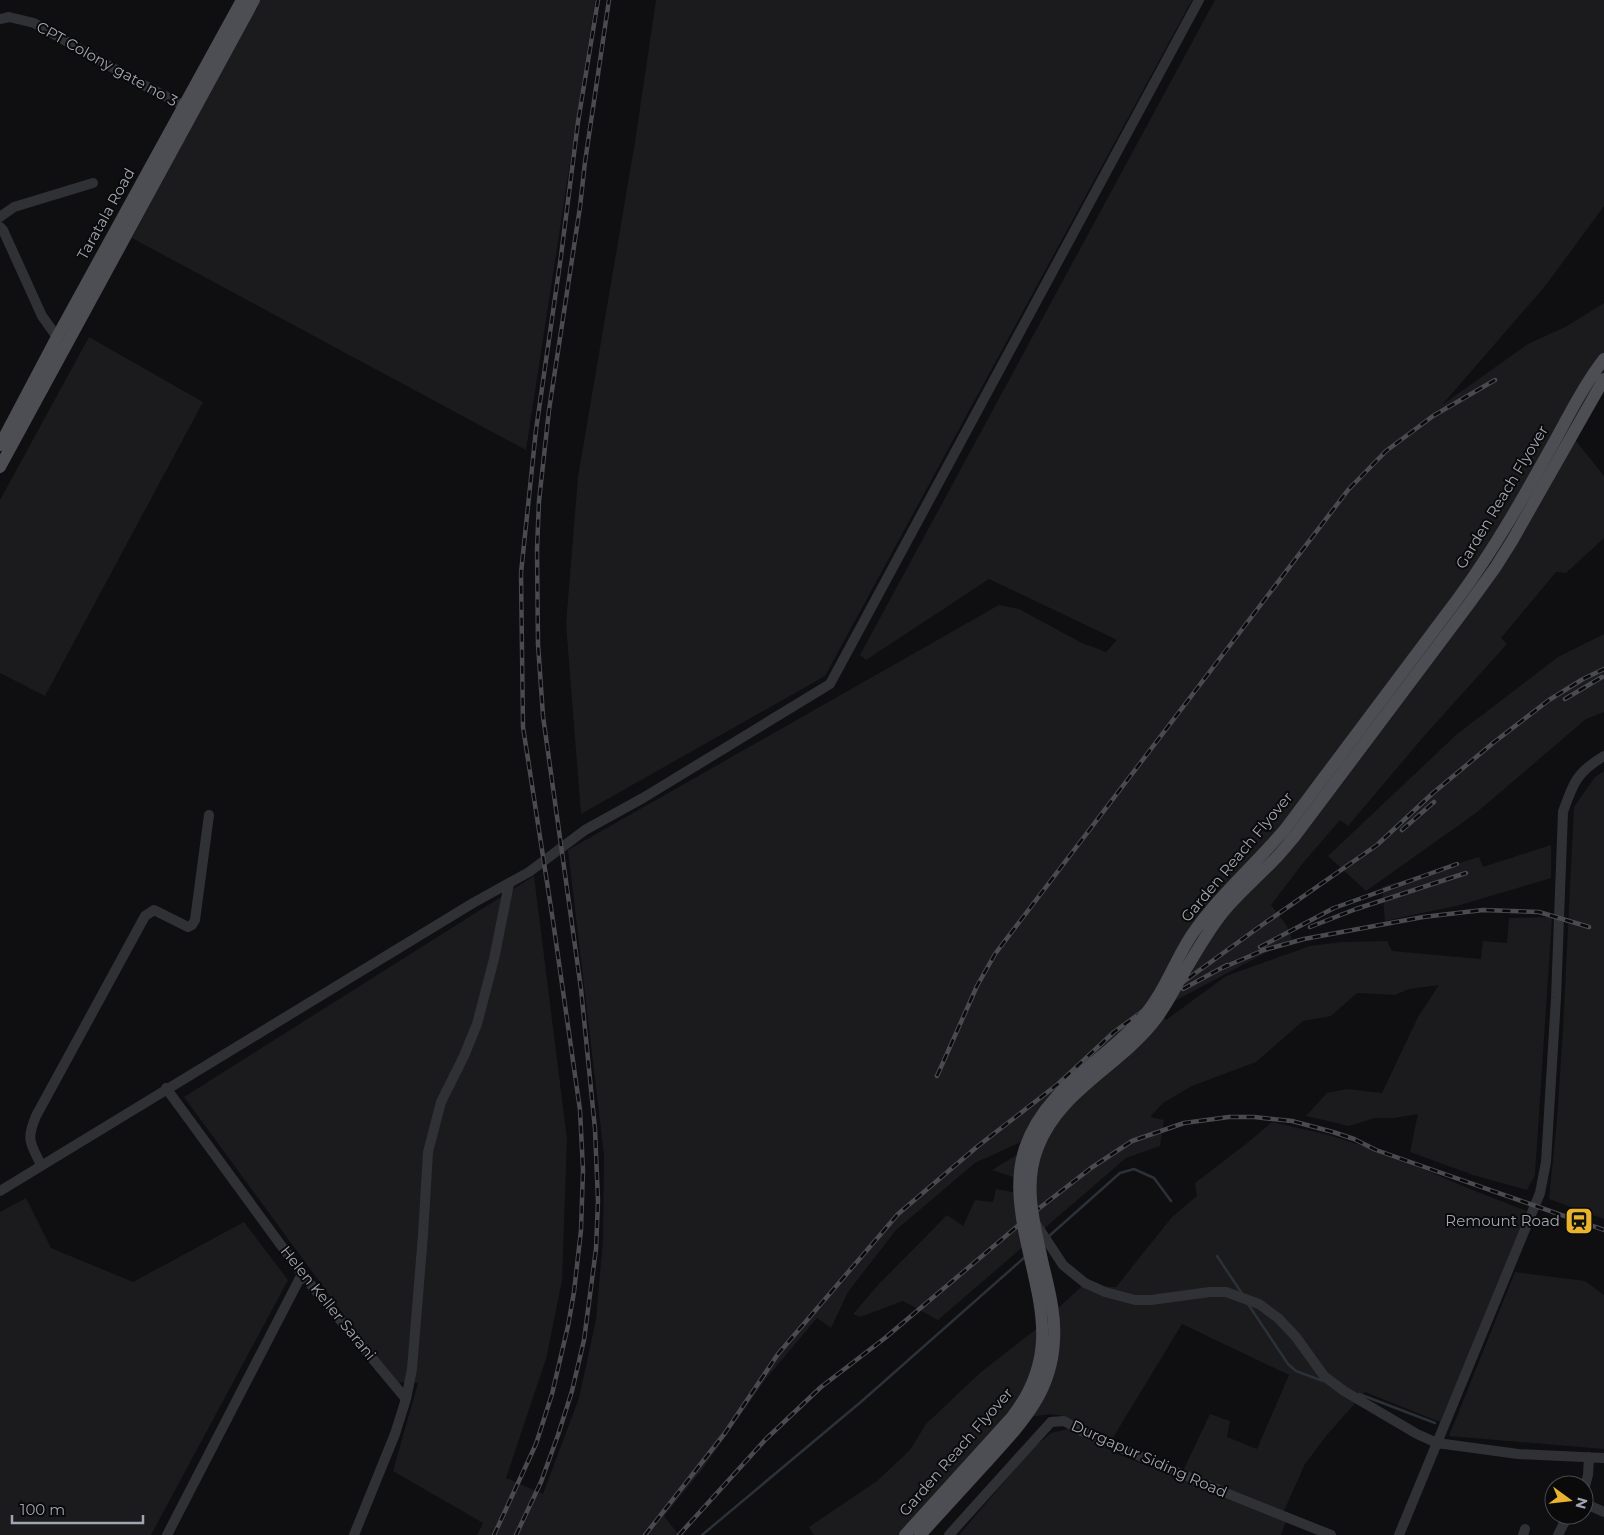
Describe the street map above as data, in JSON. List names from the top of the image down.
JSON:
{
  "streets": {
    "main road": ["Taratala Road", "Garden Reach Flyover"],
    "street": ["CPT Colony gate no 3", "Helen Keller Sarani", "Durgapur Siding Road"]
  },
  "crossings": [
    ["CPT Colony gate no 3", "Taratala Road"]
  ],
  "places": {
    "station": ["Remount Road"]
  },
  "scale_bar": "100 m",
  "north": "right"
}
